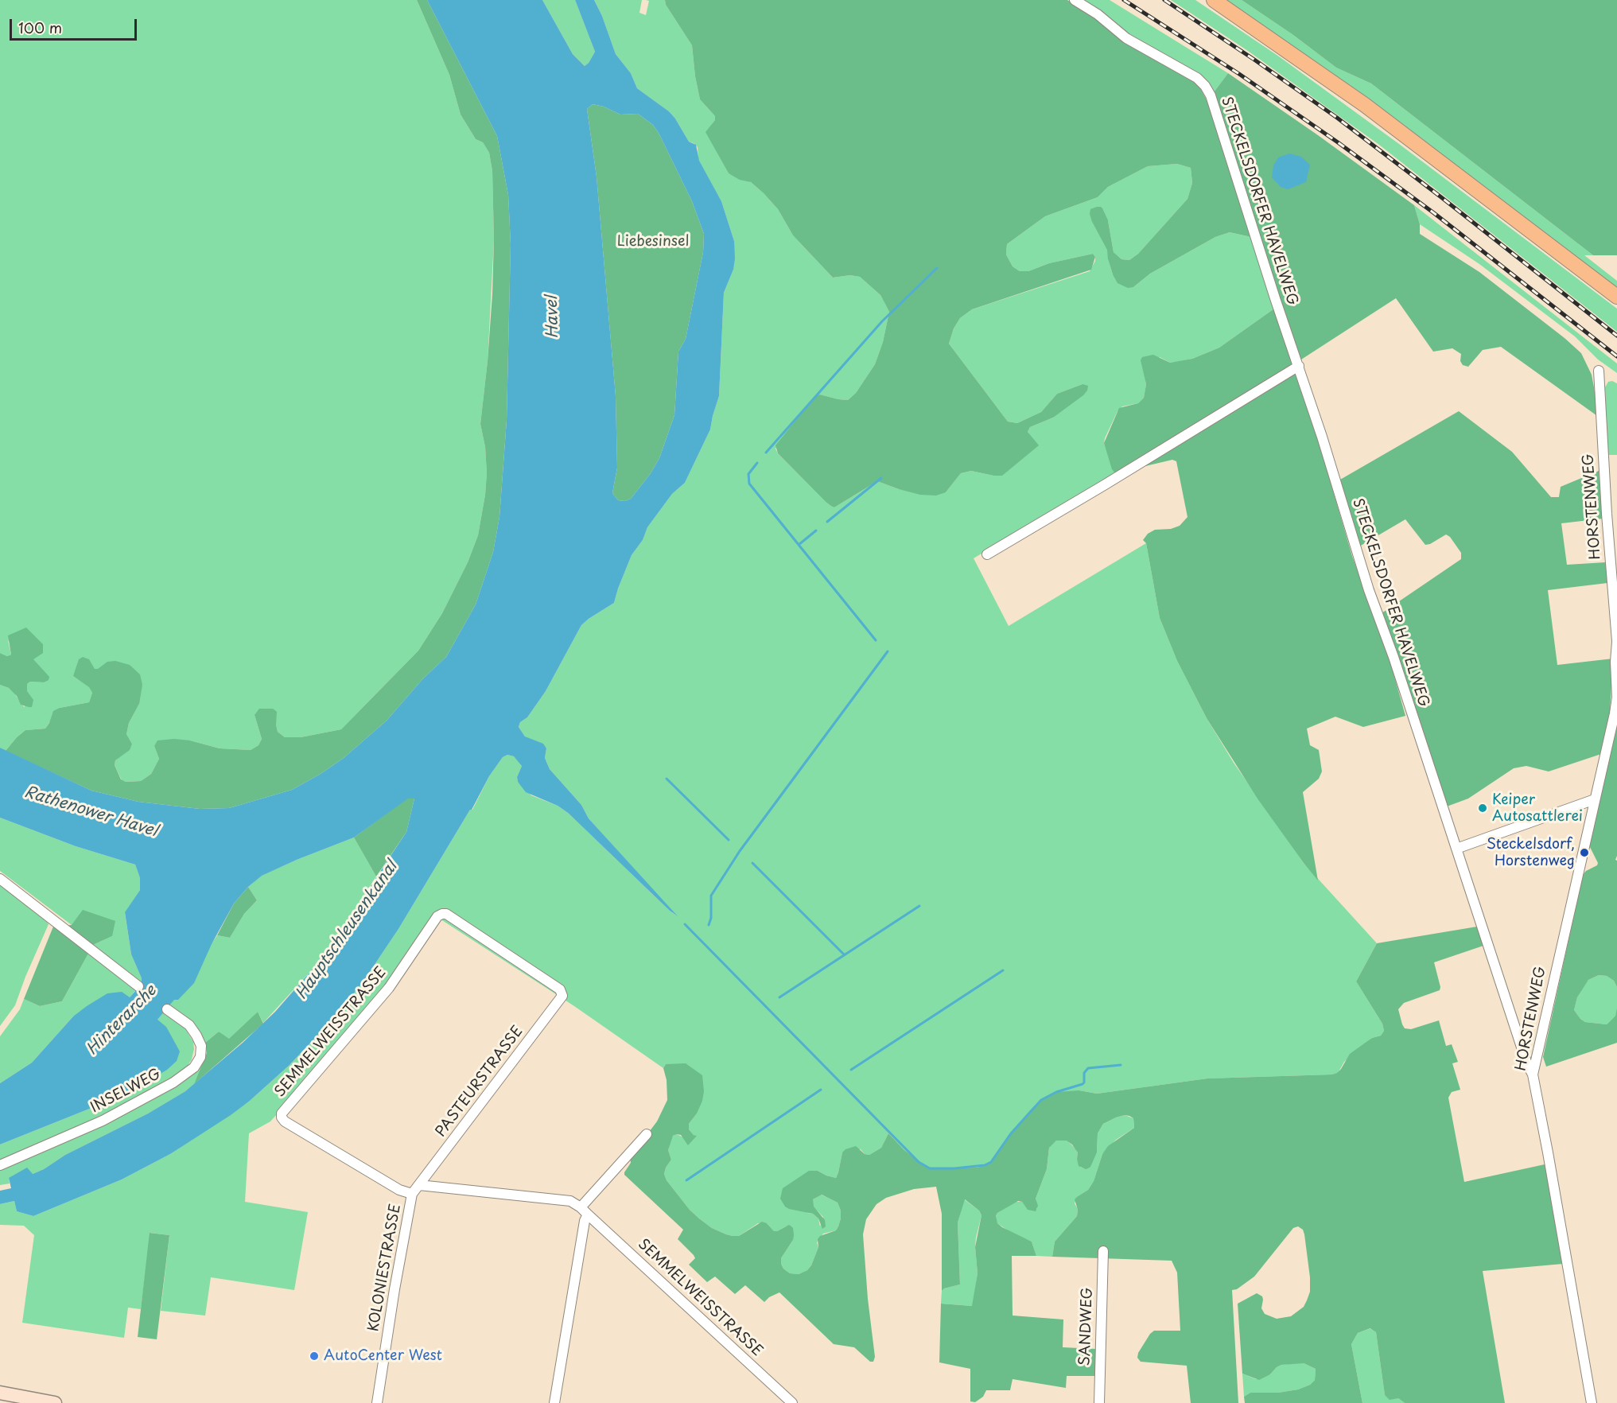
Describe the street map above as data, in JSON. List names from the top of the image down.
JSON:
{
  "streets": {
    "street": [
      "STECKELSDORFER HAVELWEG",
      "HORSTENWEG",
      "SEMMELWEISSTRASSE",
      "PASTEURSTRASSE",
      "INSELWEG",
      "KOLONIESTRASSE",
      "SANDWEG"
    ]
  },
  "crossings": [
    ["STECKELSDORFER HAVELWEG", "HORSTENWEG"],
    ["SEMMELWEISSTRASSE", "PASTEURSTRASSE"],
    ["SEMMELWEISSTRASSE", "KOLONIESTRASSE"]
  ],
  "water": [
    "Havel",
    "Rathenower Havel",
    "Hauptschleusenkanal",
    "Hinterarche"
  ],
  "parks": ["Liebesinsel"],
  "places": ["Keiper Autosattlerei", "Steckelsdorf, Horstenweg", "AutoCenter West"],
  "scale_bar": "100 m"
}
